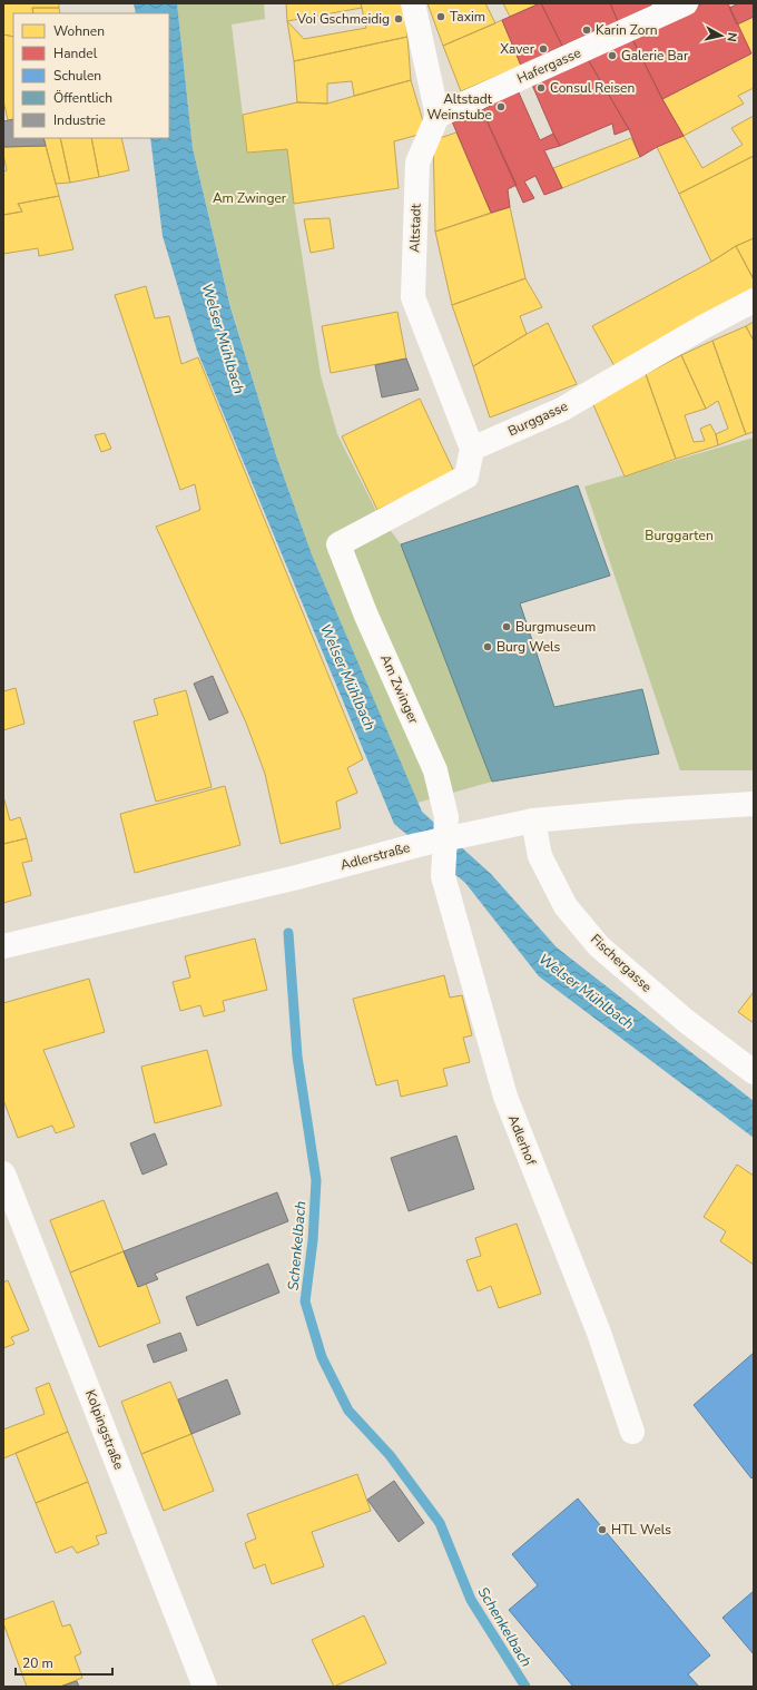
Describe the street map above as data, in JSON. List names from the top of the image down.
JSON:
{
  "streets": {
    "street": [
      "Hafergasse",
      "Altstadt",
      "Burggasse",
      "Am Zwinger",
      "Adlerstraße",
      "Fischergasse",
      "Adlerhof",
      "Kolpingstraße"
    ]
  },
  "crossings": [
    ["Hafergasse", "Altstadt"],
    ["Altstadt", "Burggasse"],
    ["Altstadt", "Am Zwinger"],
    ["Burggasse", "Am Zwinger"],
    ["Am Zwinger", "Adlerstraße"],
    ["Am Zwinger", "Adlerhof"],
    ["Adlerstraße", "Fischergasse"],
    ["Adlerstraße", "Adlerhof"]
  ],
  "water": ["Welser Mühlbach", "Schenkelbach"],
  "parks": ["Am Zwinger", "Burggarten"],
  "places": [
    "Taxim",
    "Voi Gschmeidig",
    "Karin Zorn",
    "Xaver",
    "Galerie Bar",
    "Consul Reisen",
    "Altstadt Weinstube",
    "Burgmuseum",
    "Burg Wels",
    "HTL Wels"
  ],
  "legend": [
    "Wohnen",
    "Handel",
    "Schulen",
    "Öffentlich",
    "Industrie"
  ],
  "scale_bar": "20 m",
  "north": "right"
}
